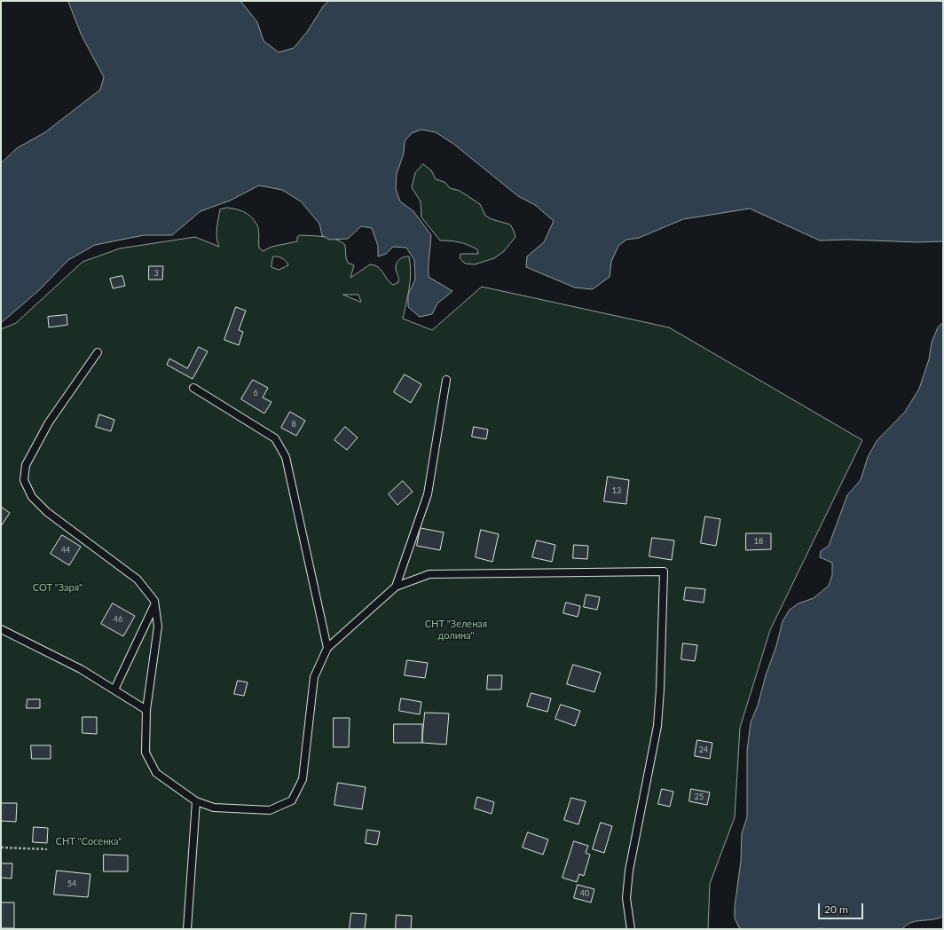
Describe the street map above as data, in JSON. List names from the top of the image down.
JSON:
{
  "parks": ["СОТ \"Заря\"", "СНТ \"Зеленая долина\"", "СНТ \"Сосенка\""],
  "house_numbers": [
    "3",
    "6",
    "8",
    "13",
    "18",
    "44",
    "46",
    "24",
    "25",
    "54",
    "40"
  ],
  "scale_bar": "20 m"
}
